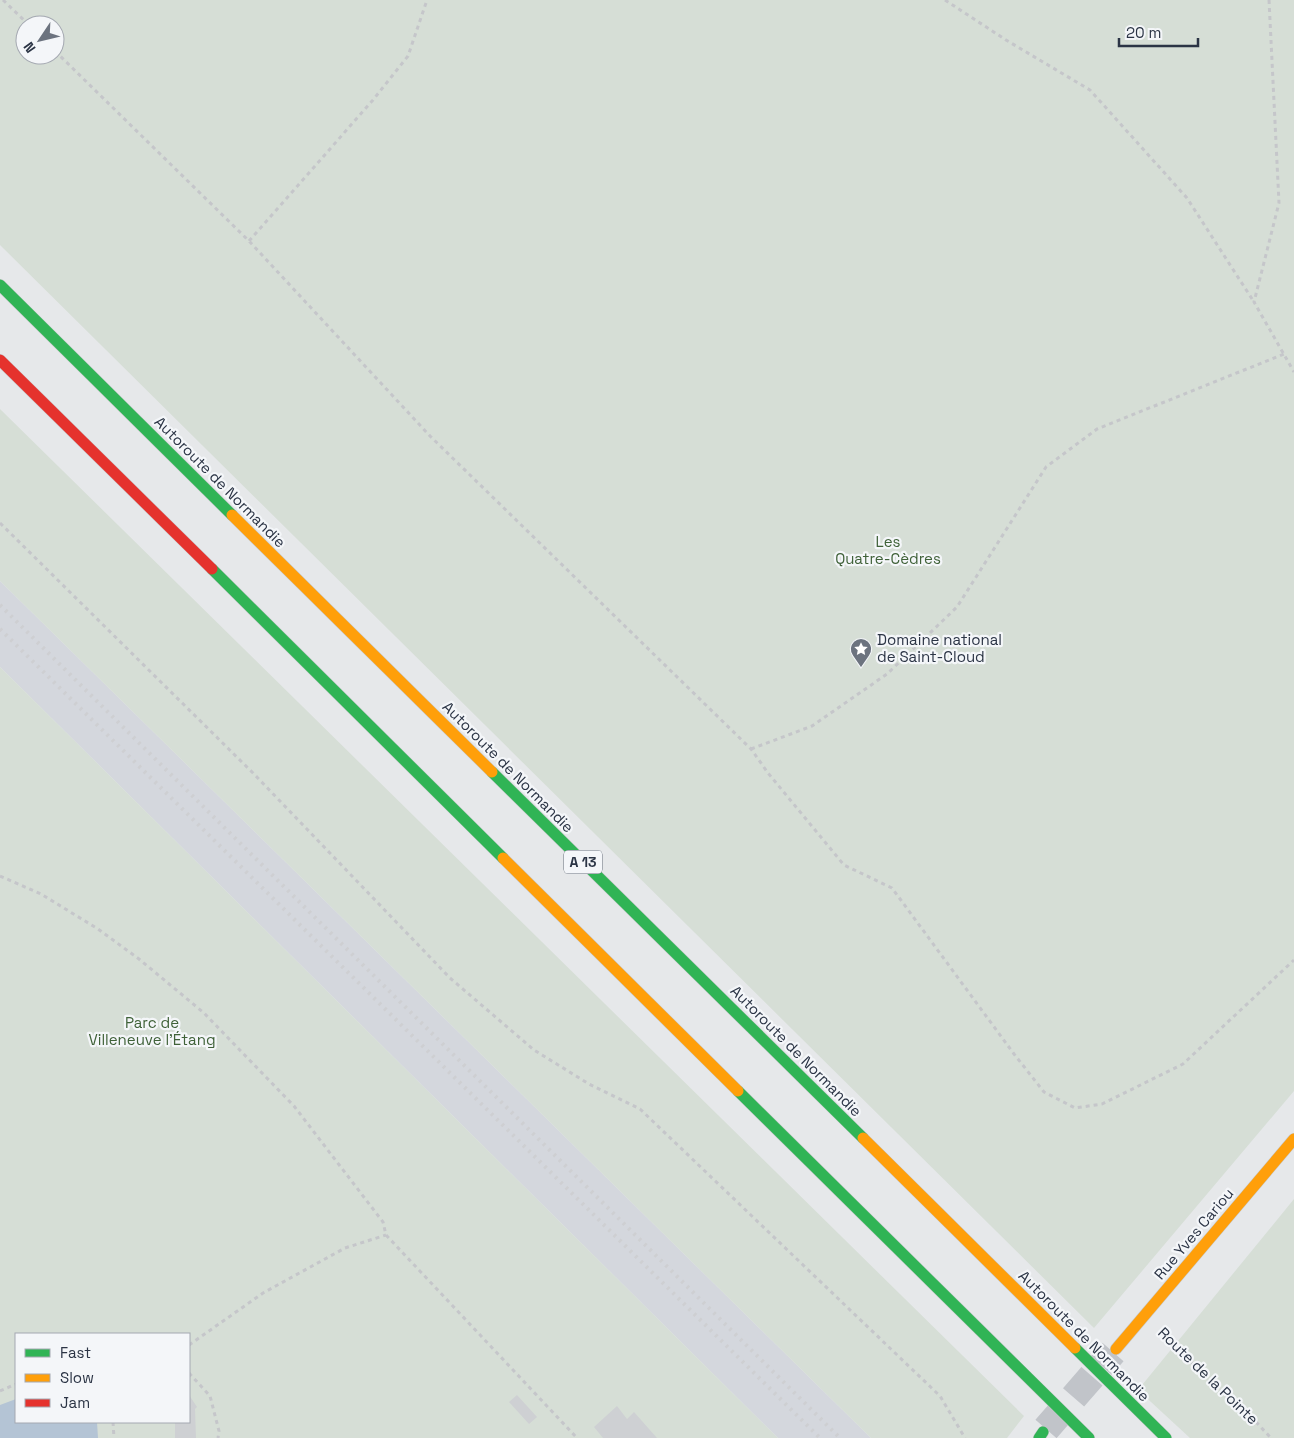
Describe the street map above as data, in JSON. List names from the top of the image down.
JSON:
{
  "streets": {
    "main road": ["Autoroute de Normandie", "A 13", "Rue Yves Cariou"],
    "path": ["Route de la Pointe"]
  },
  "crossings": [
    ["Rue Yves Cariou", "Route de la Pointe"]
  ],
  "parks": ["Les Quatre-Cèdres", "Parc de Villeneuve l'Étang"],
  "places": {
    "place": ["Domaine national de Saint-Cloud"]
  },
  "legend": ["Fast", "Slow", "Jam"],
  "scale_bar": "20 m",
  "north": "bottom left"
}
